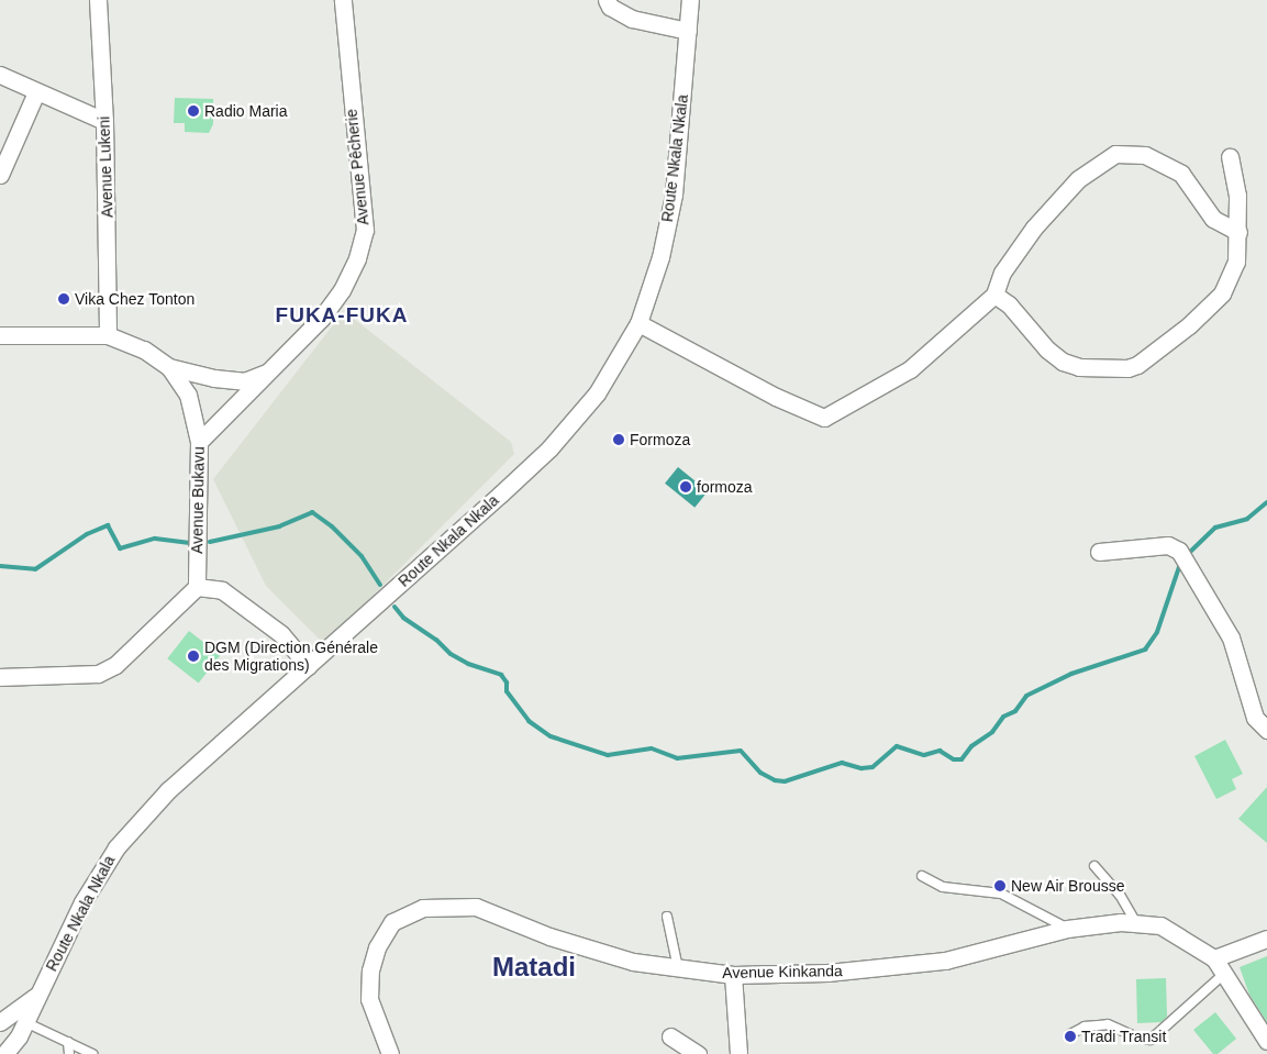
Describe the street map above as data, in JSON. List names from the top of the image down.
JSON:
{
  "streets": {
    "street": [
      "Route Nkala Nkala",
      "Avenue Lukeni",
      "Avenue Pêcherie",
      "Avenue Bukavu",
      "Avenue Kinkanda"
    ]
  },
  "crossings": [
    ["Avenue Lukeni", "Avenue Bukavu"],
    ["Avenue Pêcherie", "Avenue Bukavu"]
  ],
  "districts": ["FUKA-FUKA", "Matadi"],
  "places": [
    "Radio Maria",
    "Vika Chez Tonton",
    "Formoza",
    "formoza",
    "DGM (Direction Générale des Migrations)",
    "New Air Brousse",
    "Tradi Transit"
  ]
}
